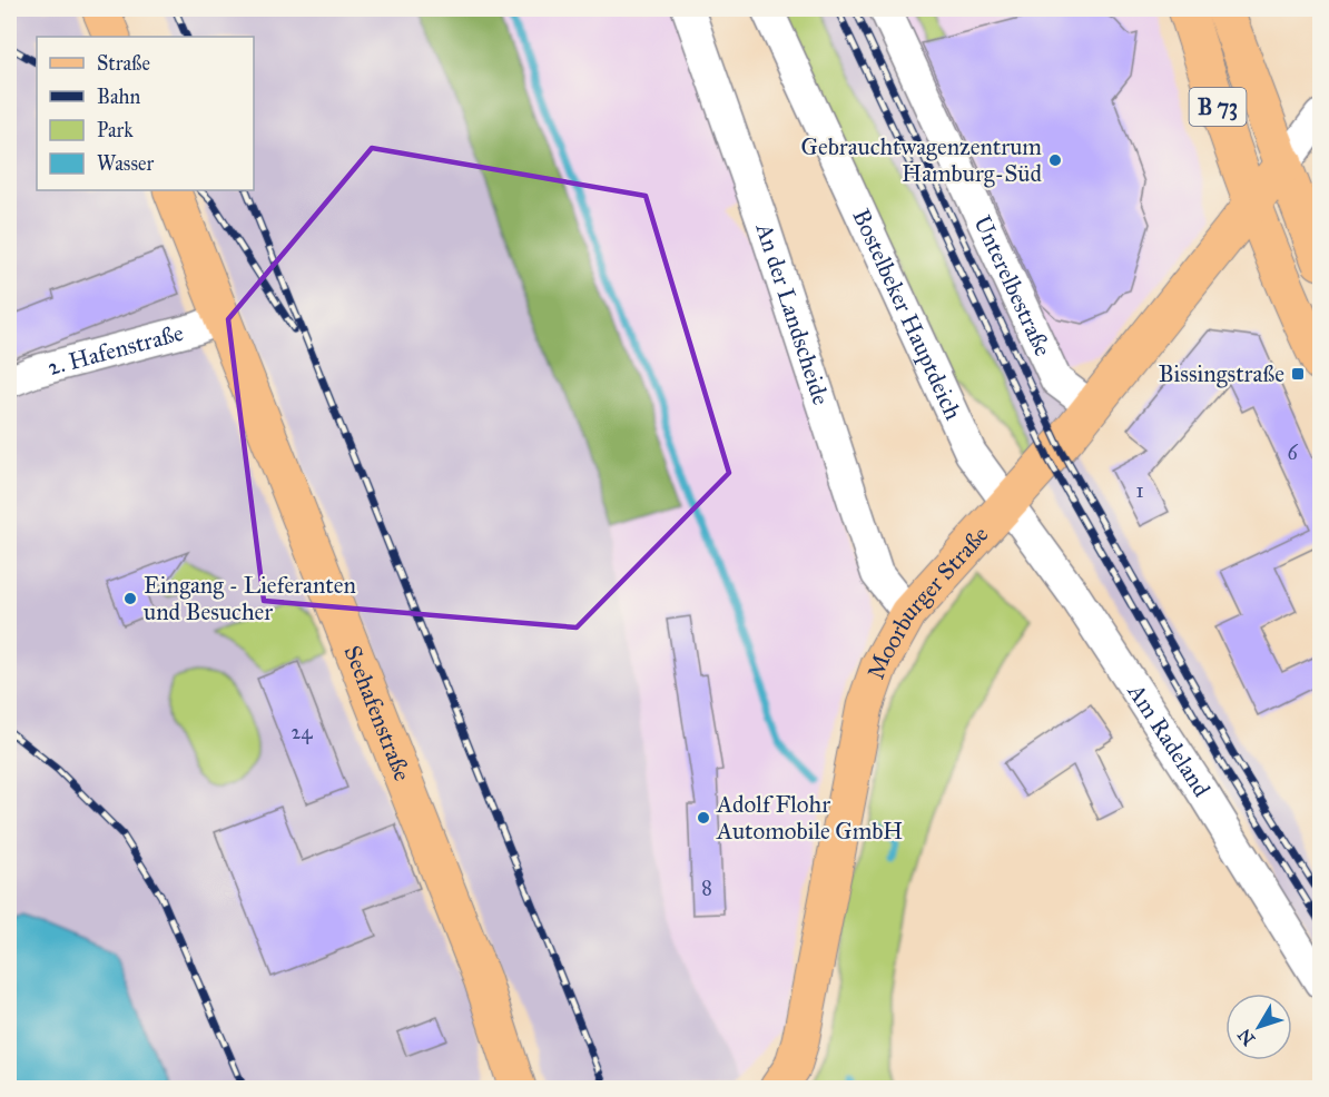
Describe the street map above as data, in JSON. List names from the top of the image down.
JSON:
{
  "streets": {
    "main road": ["B 73", "Moorburger Straße", "Seehafenstraße"],
    "street": [
      "Unterelbestraße",
      "Bostelbeker Hauptdeich",
      "An der Landscheide",
      "2. Hafenstraße",
      "Am Radeland"
    ]
  },
  "crossings": [
    ["B 73", "Moorburger Straße"],
    ["Unterelbestraße", "Moorburger Straße"],
    ["Bostelbeker Hauptdeich", "Moorburger Straße"],
    ["Bostelbeker Hauptdeich", "Am Radeland"],
    ["An der Landscheide", "Moorburger Straße"],
    ["2. Hafenstraße", "Seehafenstraße"],
    ["Moorburger Straße", "Am Radeland"]
  ],
  "places": {
    "other": ["Gebrauchtwagenzentrum Hamburg-Süd", "Eingang - Lieferanten und Besucher", "Adolf Flohr Automobile GmbH"],
    "transit": ["Bissingstraße"]
  },
  "house_numbers": [
    "6",
    "1",
    "24",
    "8"
  ],
  "legend": [
    "Straße",
    "Bahn",
    "Park",
    "Wasser"
  ],
  "north": "bottom left"
}
